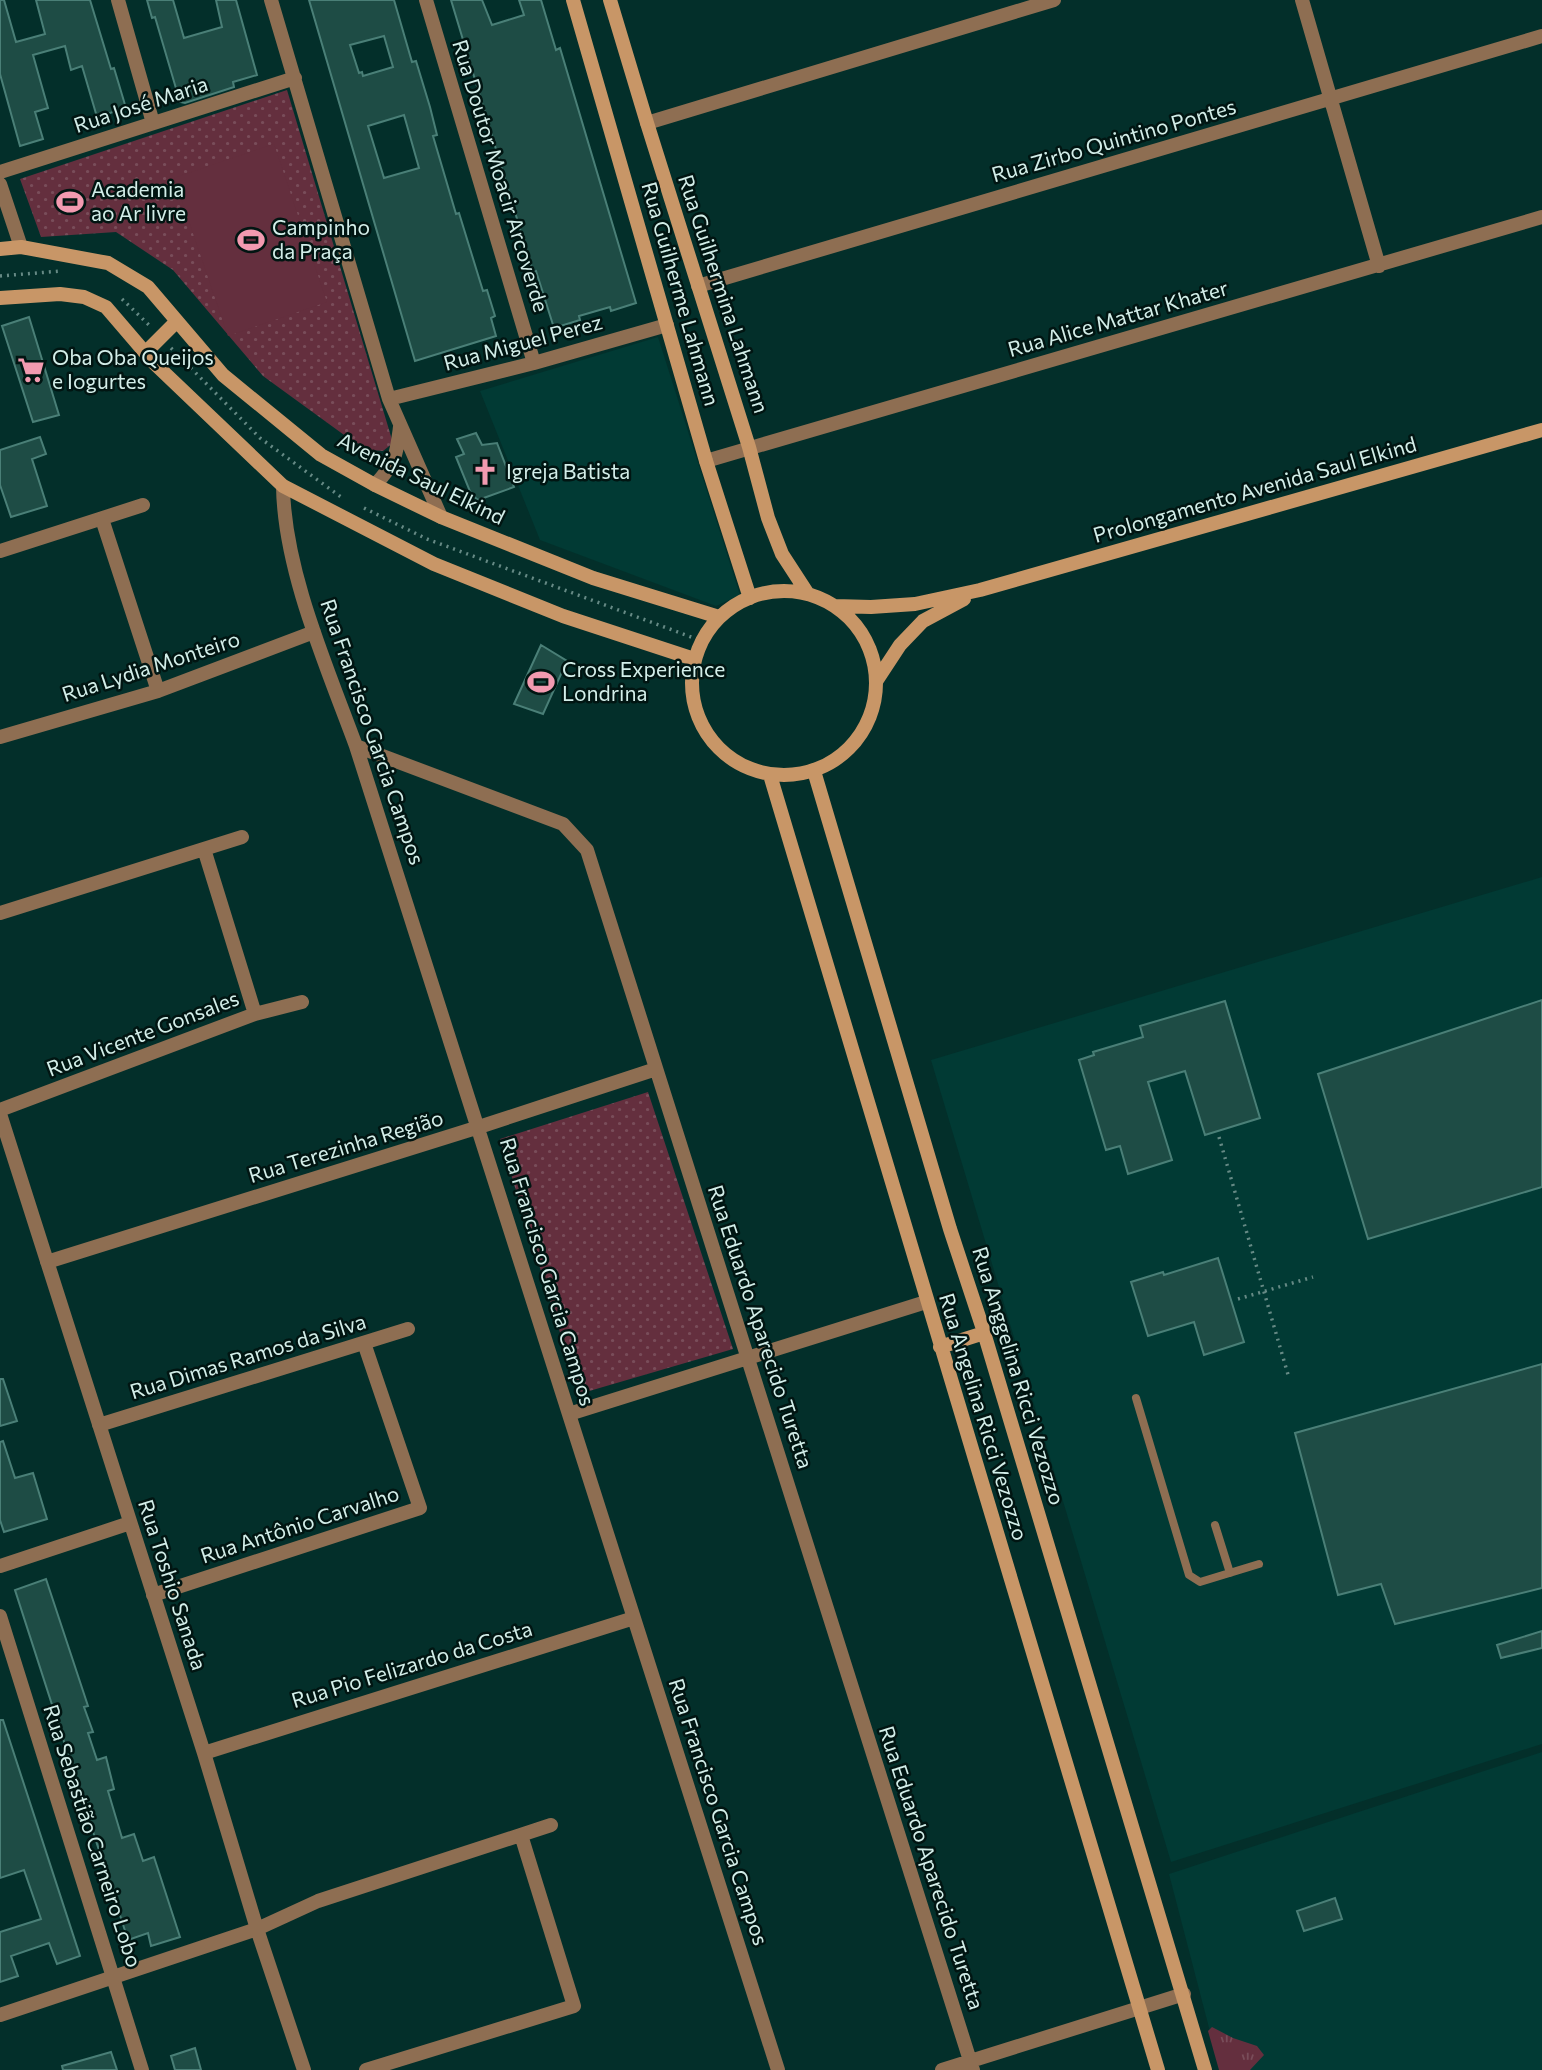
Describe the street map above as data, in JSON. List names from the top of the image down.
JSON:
{
  "streets": {
    "main road": [
      "Rua Guilherme Lahmann",
      "Rua Guilhermina Lahmann",
      "Avenida Saul Elkind",
      "Prolongamento Avenida Saul Elkind",
      "Rua Anggelina Ricci Vezozzo",
      "Rua Angelina Ricci Vezozzo"
    ],
    "street": [
      "Rua José Maria",
      "Rua Zirbo Quintino Pontes",
      "Rua Doutor Moacir Arcoverde",
      "Rua Alice Mattar Khater",
      "Rua Miguel Perez",
      "Rua Lydia Monteiro",
      "Rua Francisco Garcia Campos",
      "Rua Vicente Gonsales",
      "Rua Terezinha Região",
      "Rua Eduardo Aparecido Turetta",
      "Rua Dimas Ramos da Silva",
      "Rua Antônio Carvalho",
      "Rua Toshio Sanada",
      "Rua Pio Felizardo da Costa",
      "Rua Sebastião Carneiro Lobo"
    ]
  },
  "crossings": [
    ["Rua Zirbo Quintino Pontes", "Rua Guilhermina Lahmann"],
    ["Rua Doutor Moacir Arcoverde", "Rua Miguel Perez"],
    ["Rua Guilherme Lahmann", "Rua Guilhermina Lahmann"],
    ["Rua Guilherme Lahmann", "Rua Alice Mattar Khater"],
    ["Rua Guilherme Lahmann", "Rua Miguel Perez"],
    ["Rua Guilherme Lahmann", "Avenida Saul Elkind"],
    ["Rua Guilherme Lahmann", "Prolongamento Avenida Saul Elkind"],
    ["Rua Guilherme Lahmann", "Rua Anggelina Ricci Vezozzo"],
    ["Rua Guilherme Lahmann", "Rua Angelina Ricci Vezozzo"],
    ["Rua Guilhermina Lahmann", "Rua Alice Mattar Khater"],
    ["Rua Guilhermina Lahmann", "Avenida Saul Elkind"],
    ["Rua Guilhermina Lahmann", "Prolongamento Avenida Saul Elkind"],
    ["Rua Guilhermina Lahmann", "Rua Anggelina Ricci Vezozzo"],
    ["Rua Guilhermina Lahmann", "Rua Angelina Ricci Vezozzo"],
    ["Avenida Saul Elkind", "Prolongamento Avenida Saul Elkind"],
    ["Avenida Saul Elkind", "Rua Anggelina Ricci Vezozzo"],
    ["Avenida Saul Elkind", "Rua Angelina Ricci Vezozzo"],
    ["Prolongamento Avenida Saul Elkind", "Rua Anggelina Ricci Vezozzo"],
    ["Prolongamento Avenida Saul Elkind", "Rua Angelina Ricci Vezozzo"],
    ["Rua Lydia Monteiro", "Rua Francisco Garcia Campos"],
    ["Rua Francisco Garcia Campos", "Rua Terezinha Região"],
    ["Rua Francisco Garcia Campos", "Rua Eduardo Aparecido Turetta"],
    ["Rua Francisco Garcia Campos", "Rua Pio Felizardo da Costa"],
    ["Rua Vicente Gonsales", "Rua Toshio Sanada"],
    ["Rua Terezinha Região", "Rua Eduardo Aparecido Turetta"],
    ["Rua Terezinha Região", "Rua Toshio Sanada"],
    ["Rua Dimas Ramos da Silva", "Rua Antônio Carvalho"],
    ["Rua Dimas Ramos da Silva", "Rua Toshio Sanada"],
    ["Rua Anggelina Ricci Vezozzo", "Rua Angelina Ricci Vezozzo"],
    ["Rua Antônio Carvalho", "Rua Toshio Sanada"],
    ["Rua Toshio Sanada", "Rua Pio Felizardo da Costa"]
  ],
  "places": {
    "sports": ["Academia ao Ar livre", "Campinho da Praça", "Cross Experience Londrina"],
    "supermarket": ["Oba Oba Queijos e Iogurtes"],
    "church": ["Igreja Batista"]
  }
}
